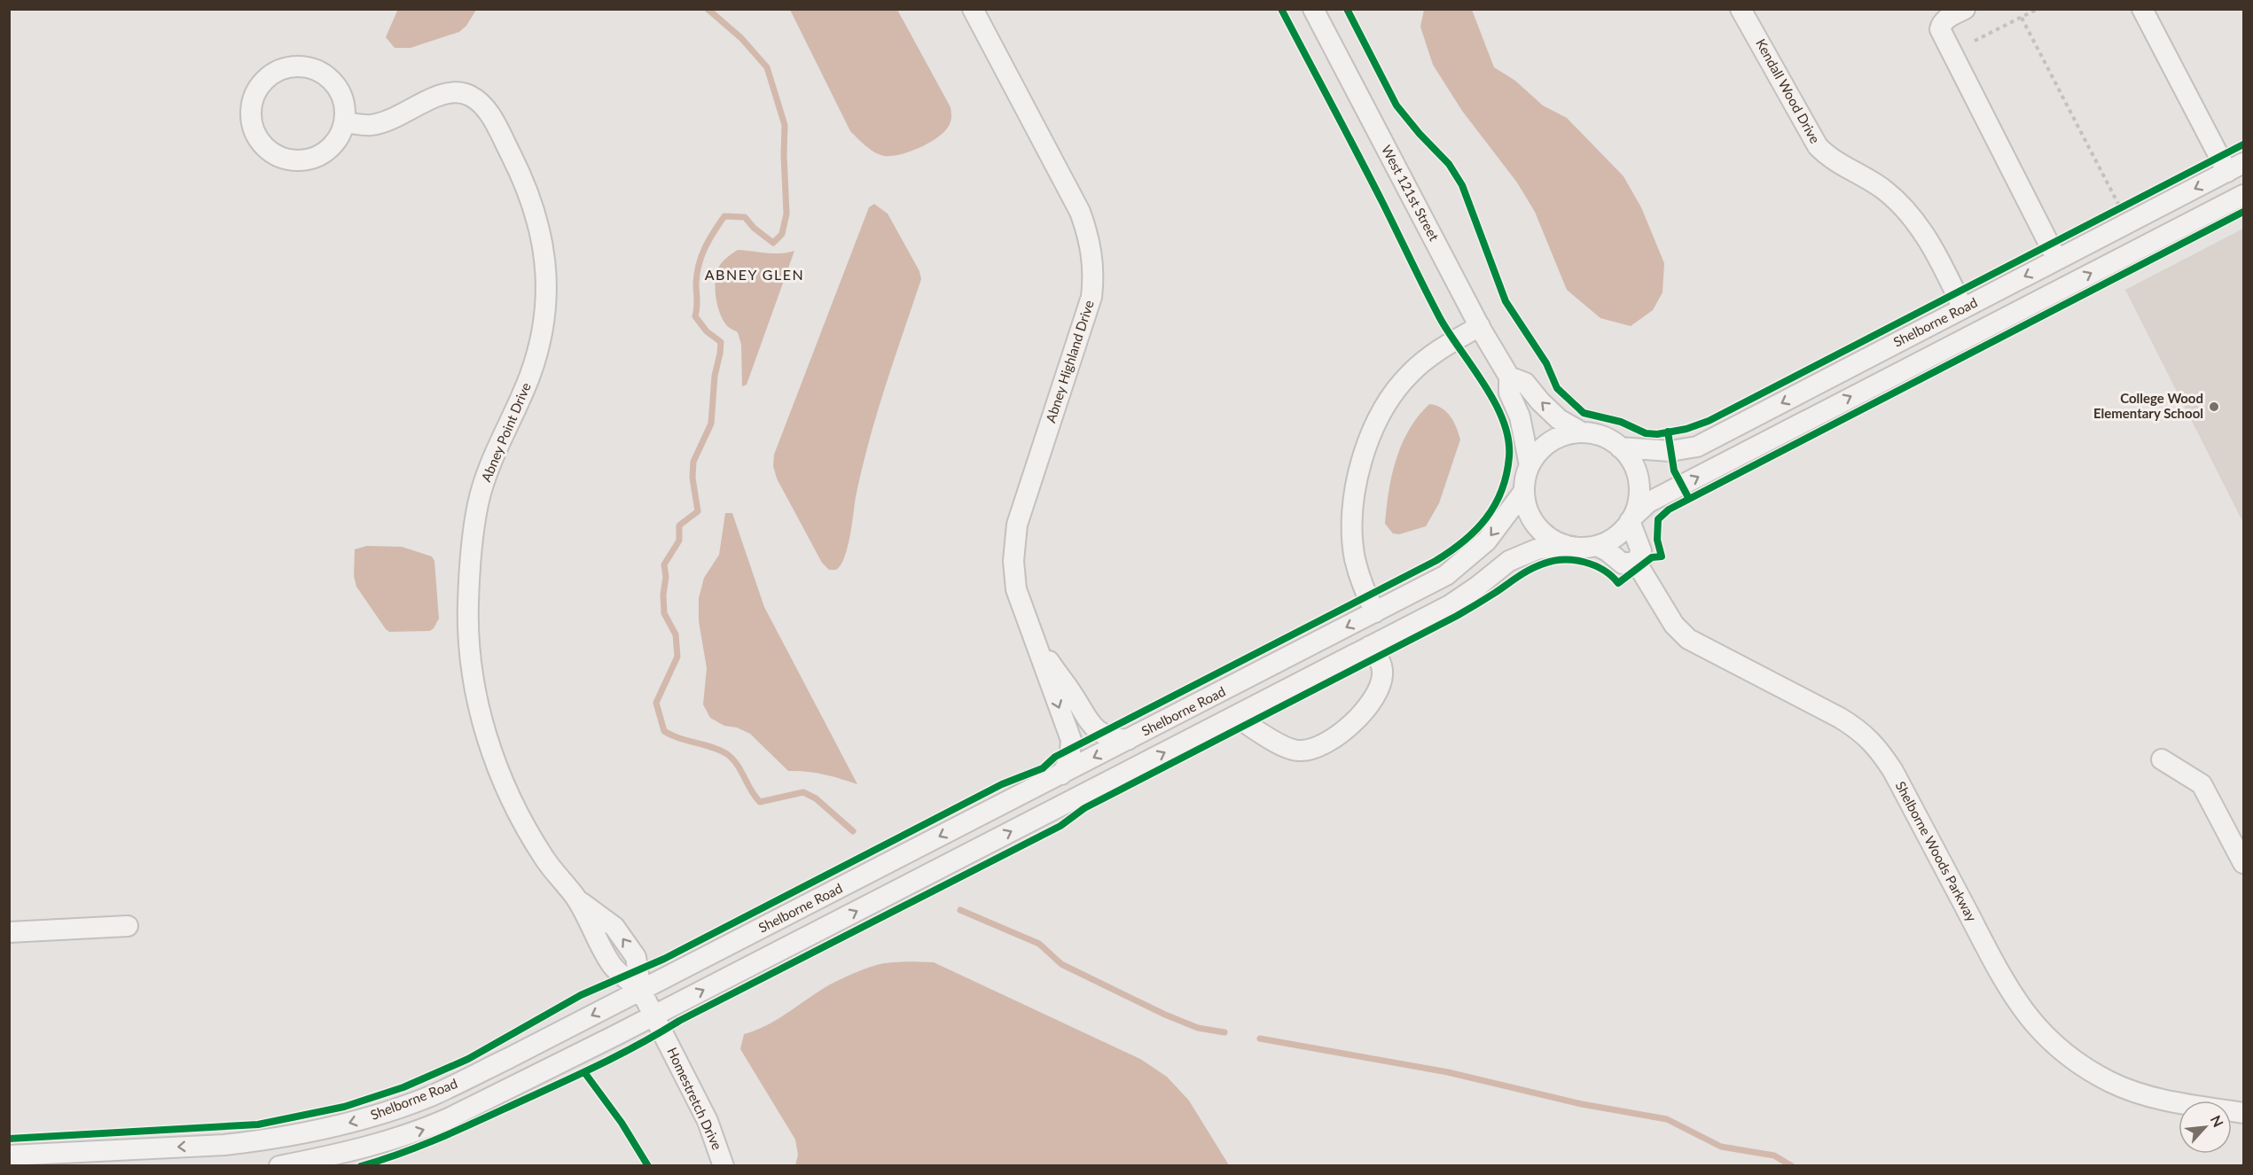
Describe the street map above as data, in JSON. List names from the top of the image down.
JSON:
{
  "streets": {
    "street": [
      "Kendall Wood Drive",
      "West 121st Street",
      "Shelborne Road",
      "Abney Highland Drive",
      "Abney Point Drive",
      "Shelborne Woods Parkway",
      "Homestretch Drive"
    ]
  },
  "crossings": [
    ["Kendall Wood Drive", "Shelborne Road"],
    ["West 121st Street", "Shelborne Road"],
    ["Shelborne Road", "Abney Highland Drive"],
    ["Shelborne Road", "Abney Point Drive"],
    ["Shelborne Road", "Homestretch Drive"],
    ["Abney Point Drive", "Homestretch Drive"]
  ],
  "districts": ["ABNEY GLEN"],
  "places": ["College Wood Elementary School"],
  "north": "top right"
}
